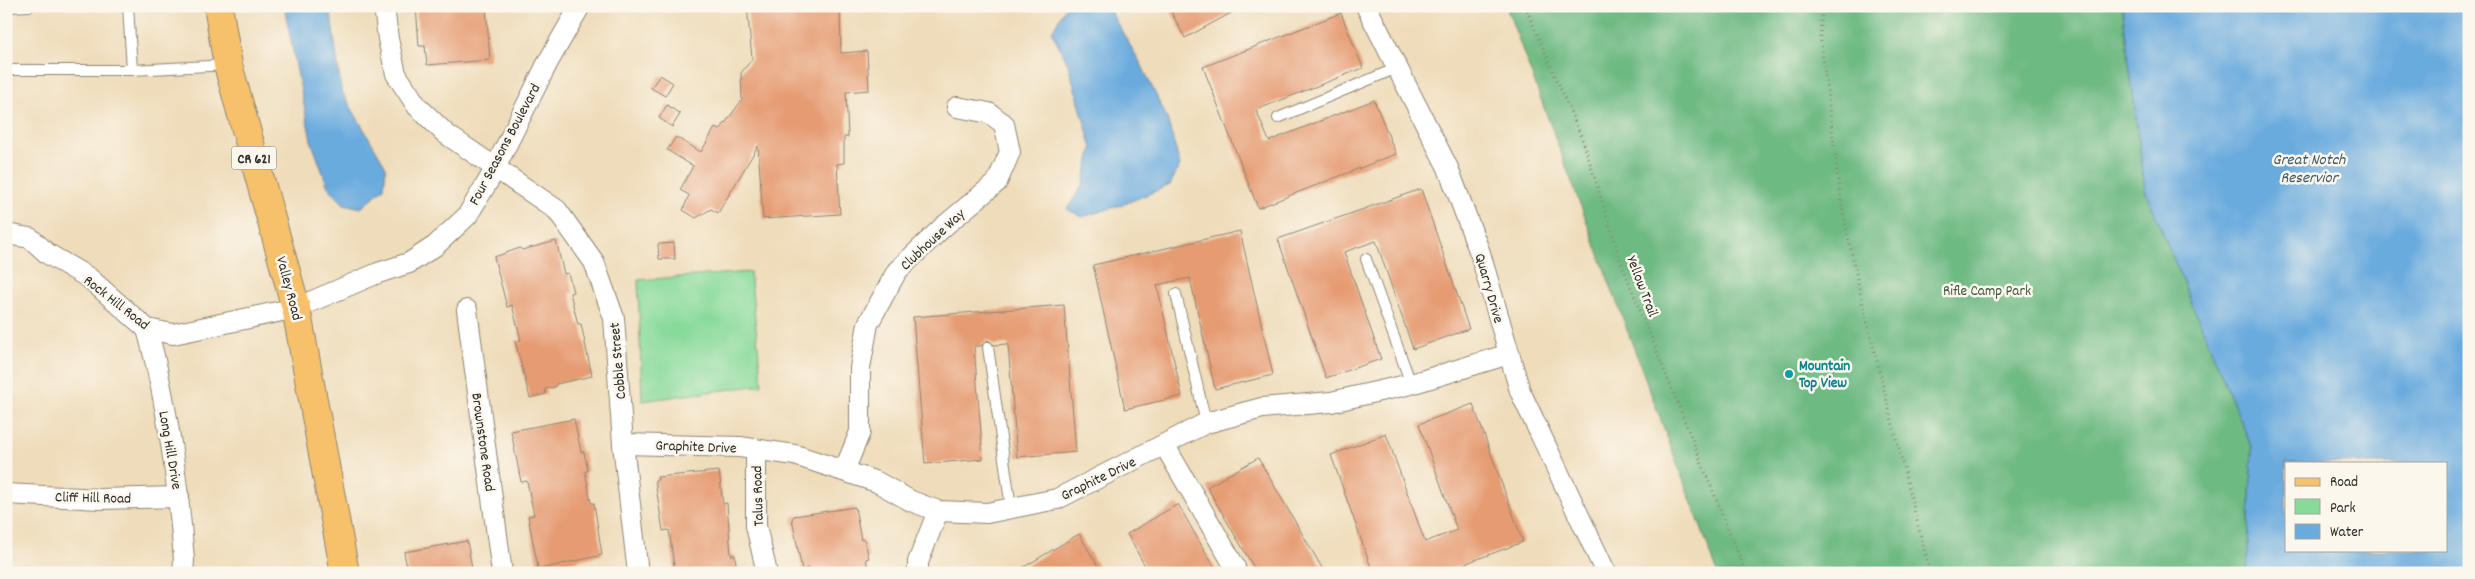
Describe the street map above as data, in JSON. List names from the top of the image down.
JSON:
{
  "streets": {
    "main road": ["CR 621", "Valley Road"],
    "street": [
      "Four Seasons Boulevard",
      "Clubhouse Way",
      "Quarry Drive",
      "Rock Hill Road",
      "Cobble Street",
      "Brownstone Road",
      "Graphite Drive",
      "Long Hill Drive",
      "Talus Road",
      "Cliff Hill Road"
    ],
    "path": ["Yellow Trail"]
  },
  "crossings": [
    ["Four Seasons Boulevard", "Valley Road"],
    ["Four Seasons Boulevard", "Rock Hill Road"],
    ["Four Seasons Boulevard", "Cobble Street"],
    ["Clubhouse Way", "Graphite Drive"],
    ["Valley Road", "Rock Hill Road"],
    ["Quarry Drive", "Graphite Drive"],
    ["Rock Hill Road", "Long Hill Drive"],
    ["Cobble Street", "Graphite Drive"],
    ["Graphite Drive", "Talus Road"],
    ["Long Hill Drive", "Cliff Hill Road"]
  ],
  "water": ["Great Notch Reservior"],
  "parks": ["Rifle Camp Park"],
  "places": ["Mountain Top View"],
  "legend": ["Road", "Park", "Water"]
}
